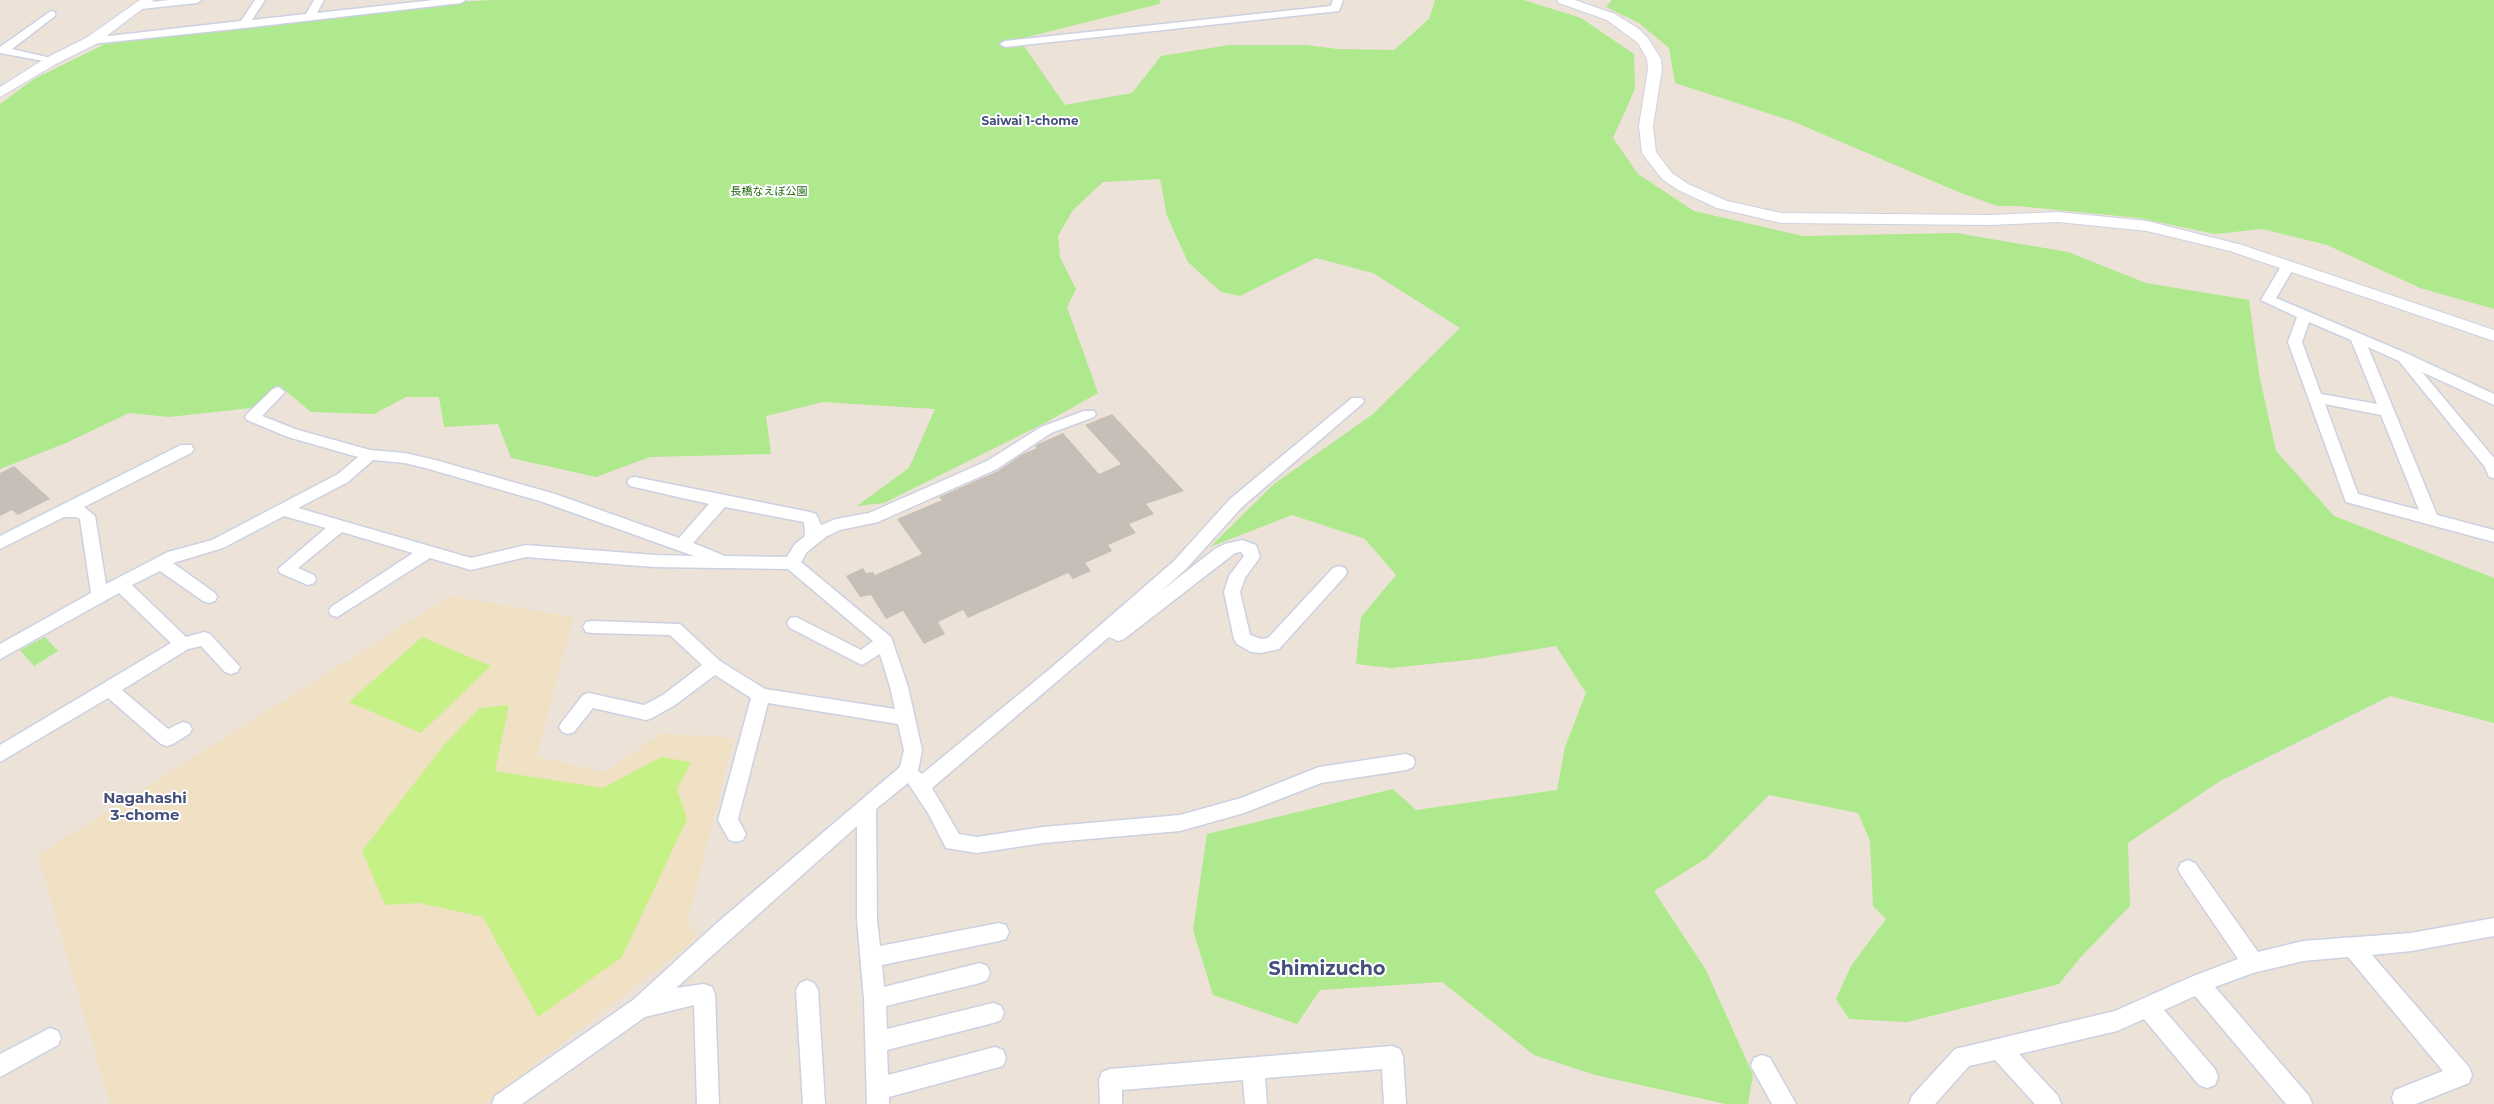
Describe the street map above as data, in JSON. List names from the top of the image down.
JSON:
{
  "districts": ["Saiwai 1-chome", "Nagahashi 3-chome", "Shimizucho"],
  "parks": ["長橋なえぼ公園"]
}
